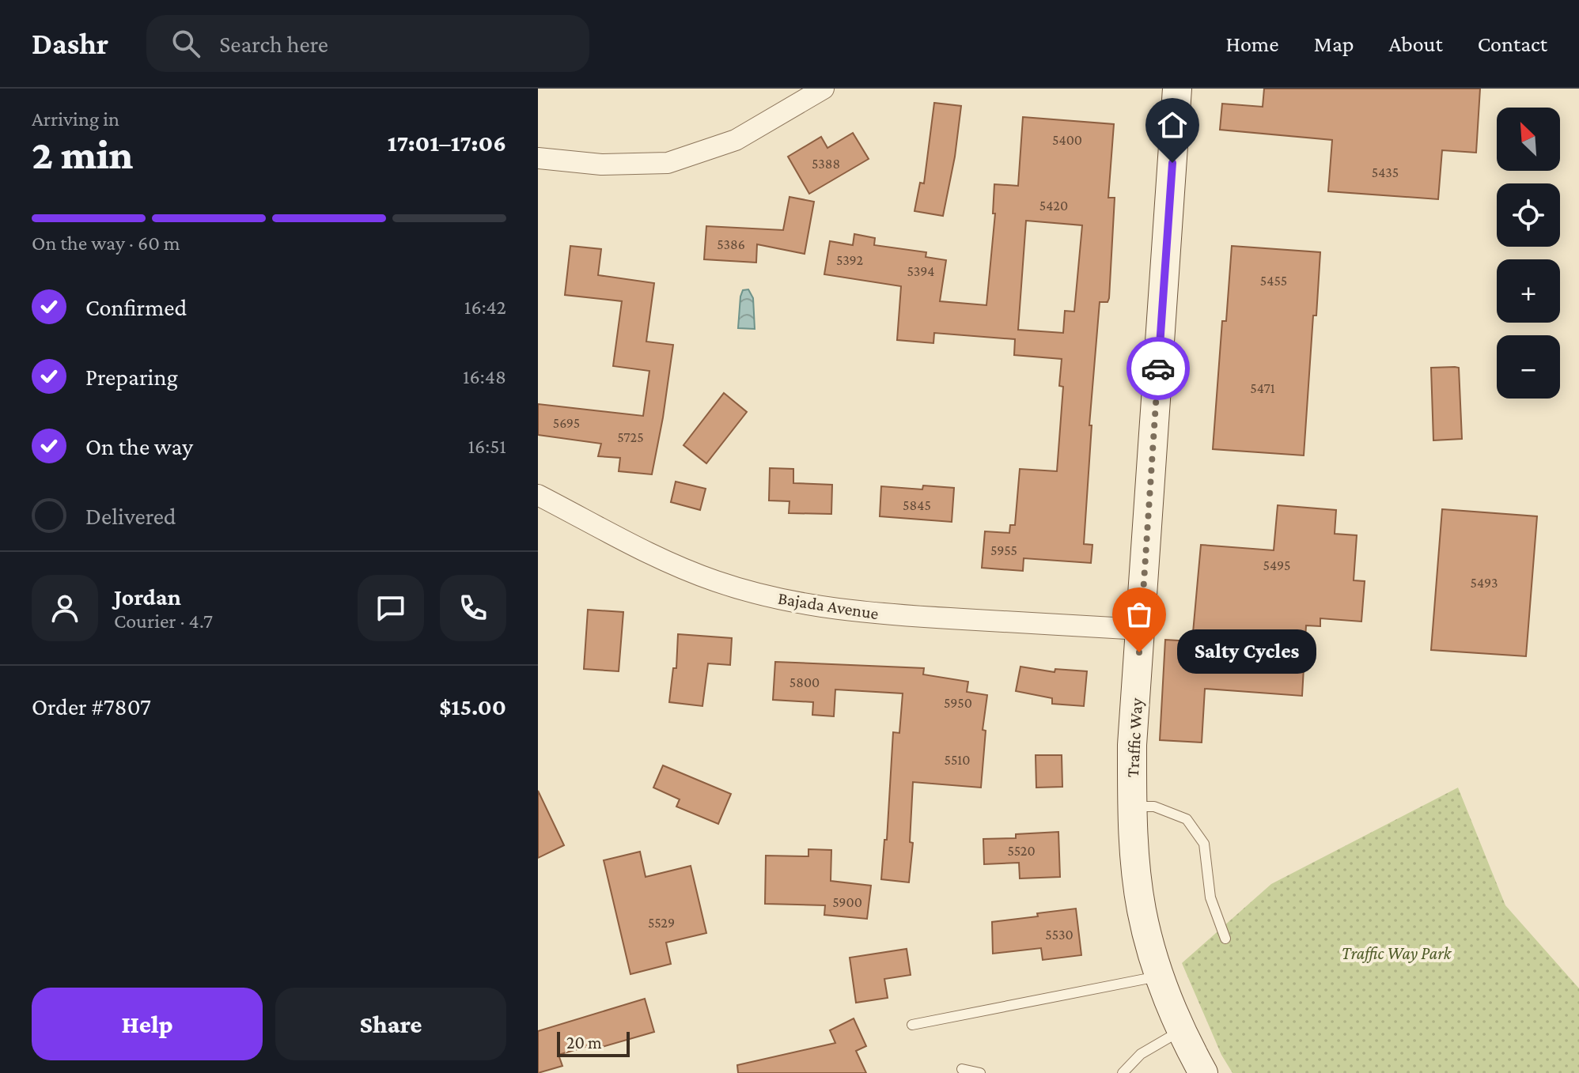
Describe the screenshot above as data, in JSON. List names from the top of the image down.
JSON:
{
  "streets": {
    "street": ["Bajada Avenue", "Traffic Way"]
  },
  "crossings": [
    ["Bajada Avenue", "Traffic Way"]
  ],
  "parks": ["Traffic Way Park"],
  "places": ["Salty Cycles"],
  "house_numbers": [
    "5400",
    "5388",
    "5435",
    "5420",
    "5386",
    "5392",
    "5394",
    "5455",
    "5471",
    "5695",
    "5725",
    "5845",
    "5955",
    "5495",
    "5493",
    "5800",
    "5950",
    "5510",
    "5520",
    "5900",
    "5529",
    "5530"
  ],
  "scale_bar": "20 m",
  "north": "top left",
  "page": {
    "header": "Dashr",
    "search": "Search here",
    "nav": [
      "Home",
      "Map",
      "About",
      "Contact"
    ],
    "heading": ["2 min", "Arriving in", "17:01–17:06"],
    "panel": [
      "Jordan",
      "Courier · 4.7",
      "Order #7807",
      "$15.00"
    ],
    "map_buttons": ["+", "−"],
    "bar": "On the way · 60 m",
    "list": [
      ["Confirmed", "16:42"],
      ["Preparing", "16:48"],
      ["On the way", "16:51"],
      "Delivered"
    ],
    "bubble": "Salty Cycles",
    "buttons": ["Help", "Share"],
    "scale": "20 m"
  }
}
